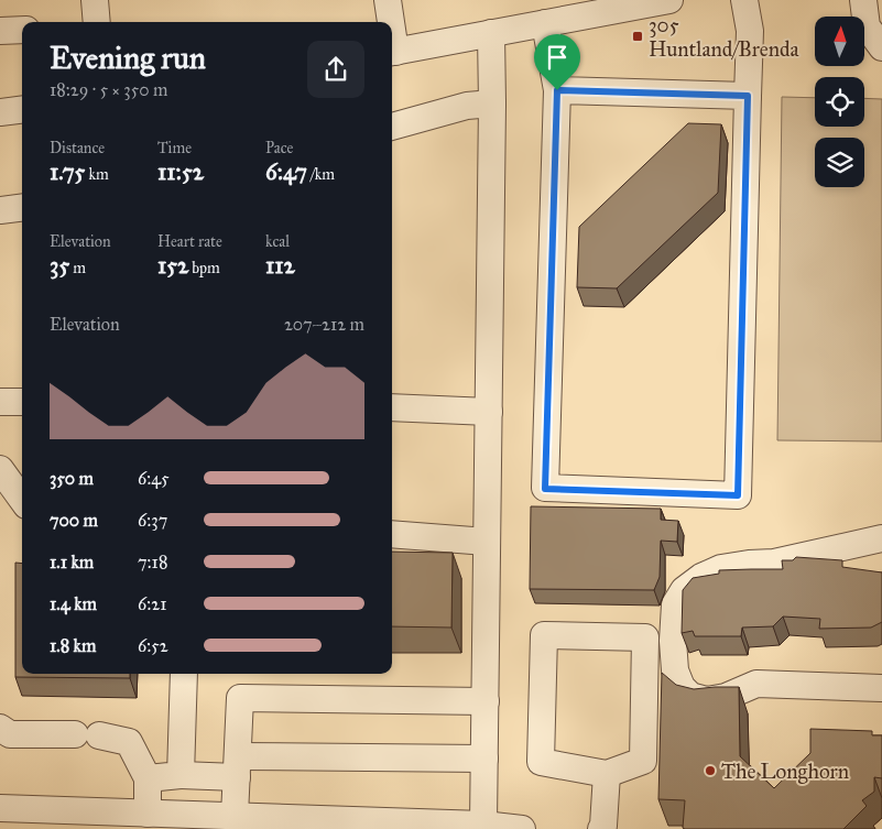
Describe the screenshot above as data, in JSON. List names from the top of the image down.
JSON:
{
  "places": {
    "transit": ["305 Huntland/Brenda"],
    "other": ["The Longhorn"]
  },
  "north": "top",
  "page": {
    "heading": ["Evening run", "18:29 · 5 × 350 m"],
    "stats": [
      ["Distance", "1.75 km"],
      ["Time", "11:52"],
      ["Pace", "6:47 /km"],
      ["Elevation", "35 m"],
      ["Heart rate", "152 bpm"],
      ["kcal", "112"]
    ],
    "chart": ["Elevation", "207–212 m"],
    "list": [
      {
        "name": "350 m",
        "note": "6:45"
      },
      {
        "name": "700 m",
        "note": "6:37"
      },
      {
        "name": "1.1 km",
        "note": "7:18"
      },
      {
        "name": "1.4 km",
        "note": "6:21"
      },
      {
        "name": "1.8 km",
        "note": "6:52"
      }
    ]
  }
}
